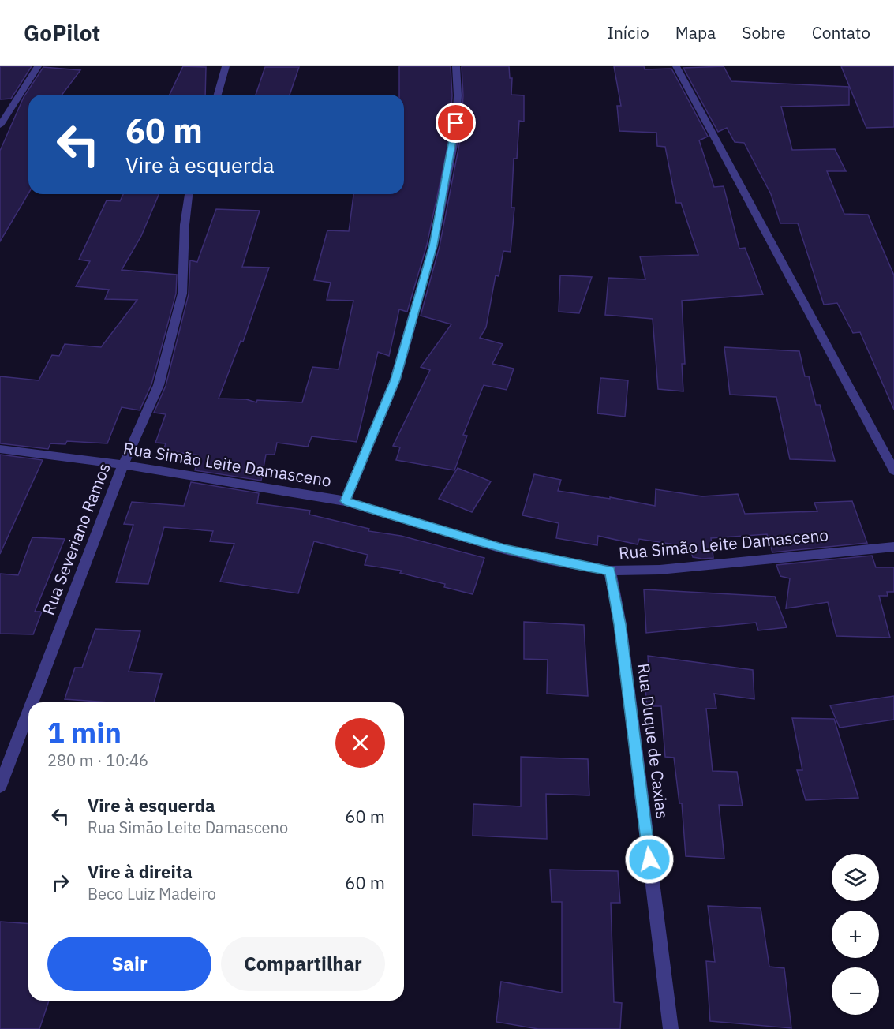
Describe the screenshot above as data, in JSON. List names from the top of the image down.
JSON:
{
  "streets": {
    "street": ["Rua Simão Leite Damasceno", "Rua Severiano Ramos", "Rua Duque de Caxias"]
  },
  "crossings": [
    ["Rua Simão Leite Damasceno", "Rua Severiano Ramos"],
    ["Rua Simão Leite Damasceno", "Rua Duque de Caxias"]
  ],
  "page": {
    "header": "GoPilot",
    "nav": [
      "Início",
      "Mapa",
      "Sobre",
      "Contato"
    ],
    "turn": ["60 m", "Vire à esquerda"],
    "heading": ["1 min", "280 m · 10:46"],
    "list": [
      {
        "name": "Vire à esquerda",
        "note": "Rua Simão Leite Damasceno",
        "value": "60 m"
      },
      {
        "name": "Vire à direita",
        "note": "Beco Luiz Madeiro",
        "value": "60 m"
      }
    ],
    "map_buttons": ["+", "−"],
    "buttons": ["Sair", "Compartilhar"]
  }
}
